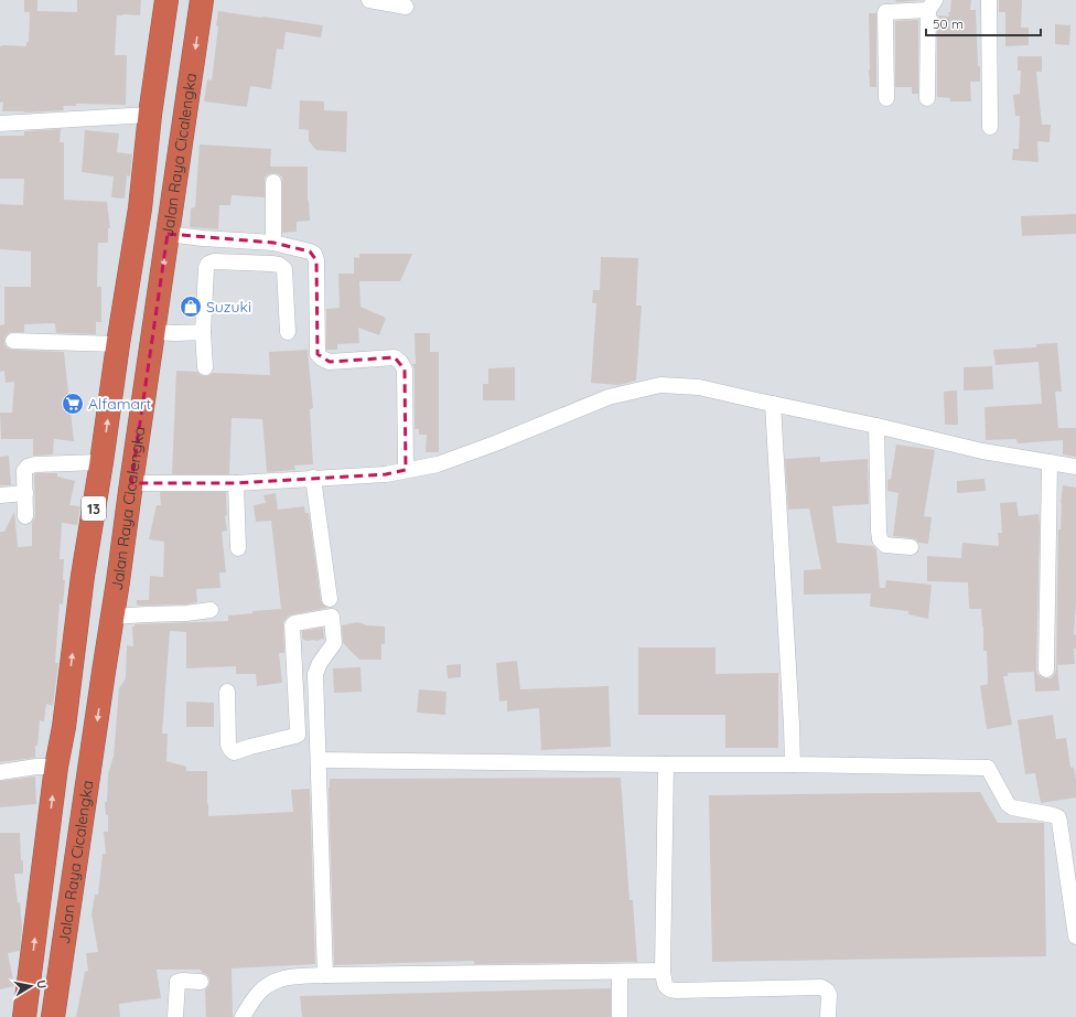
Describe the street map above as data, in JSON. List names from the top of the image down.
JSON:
{
  "streets": {
    "highway": ["Jalan Raya Cicalengka", "13"]
  },
  "places": {
    "shop": ["Suzuki"],
    "supermarket": ["Alfamart"]
  },
  "scale_bar": "50 m",
  "north": "right"
}
